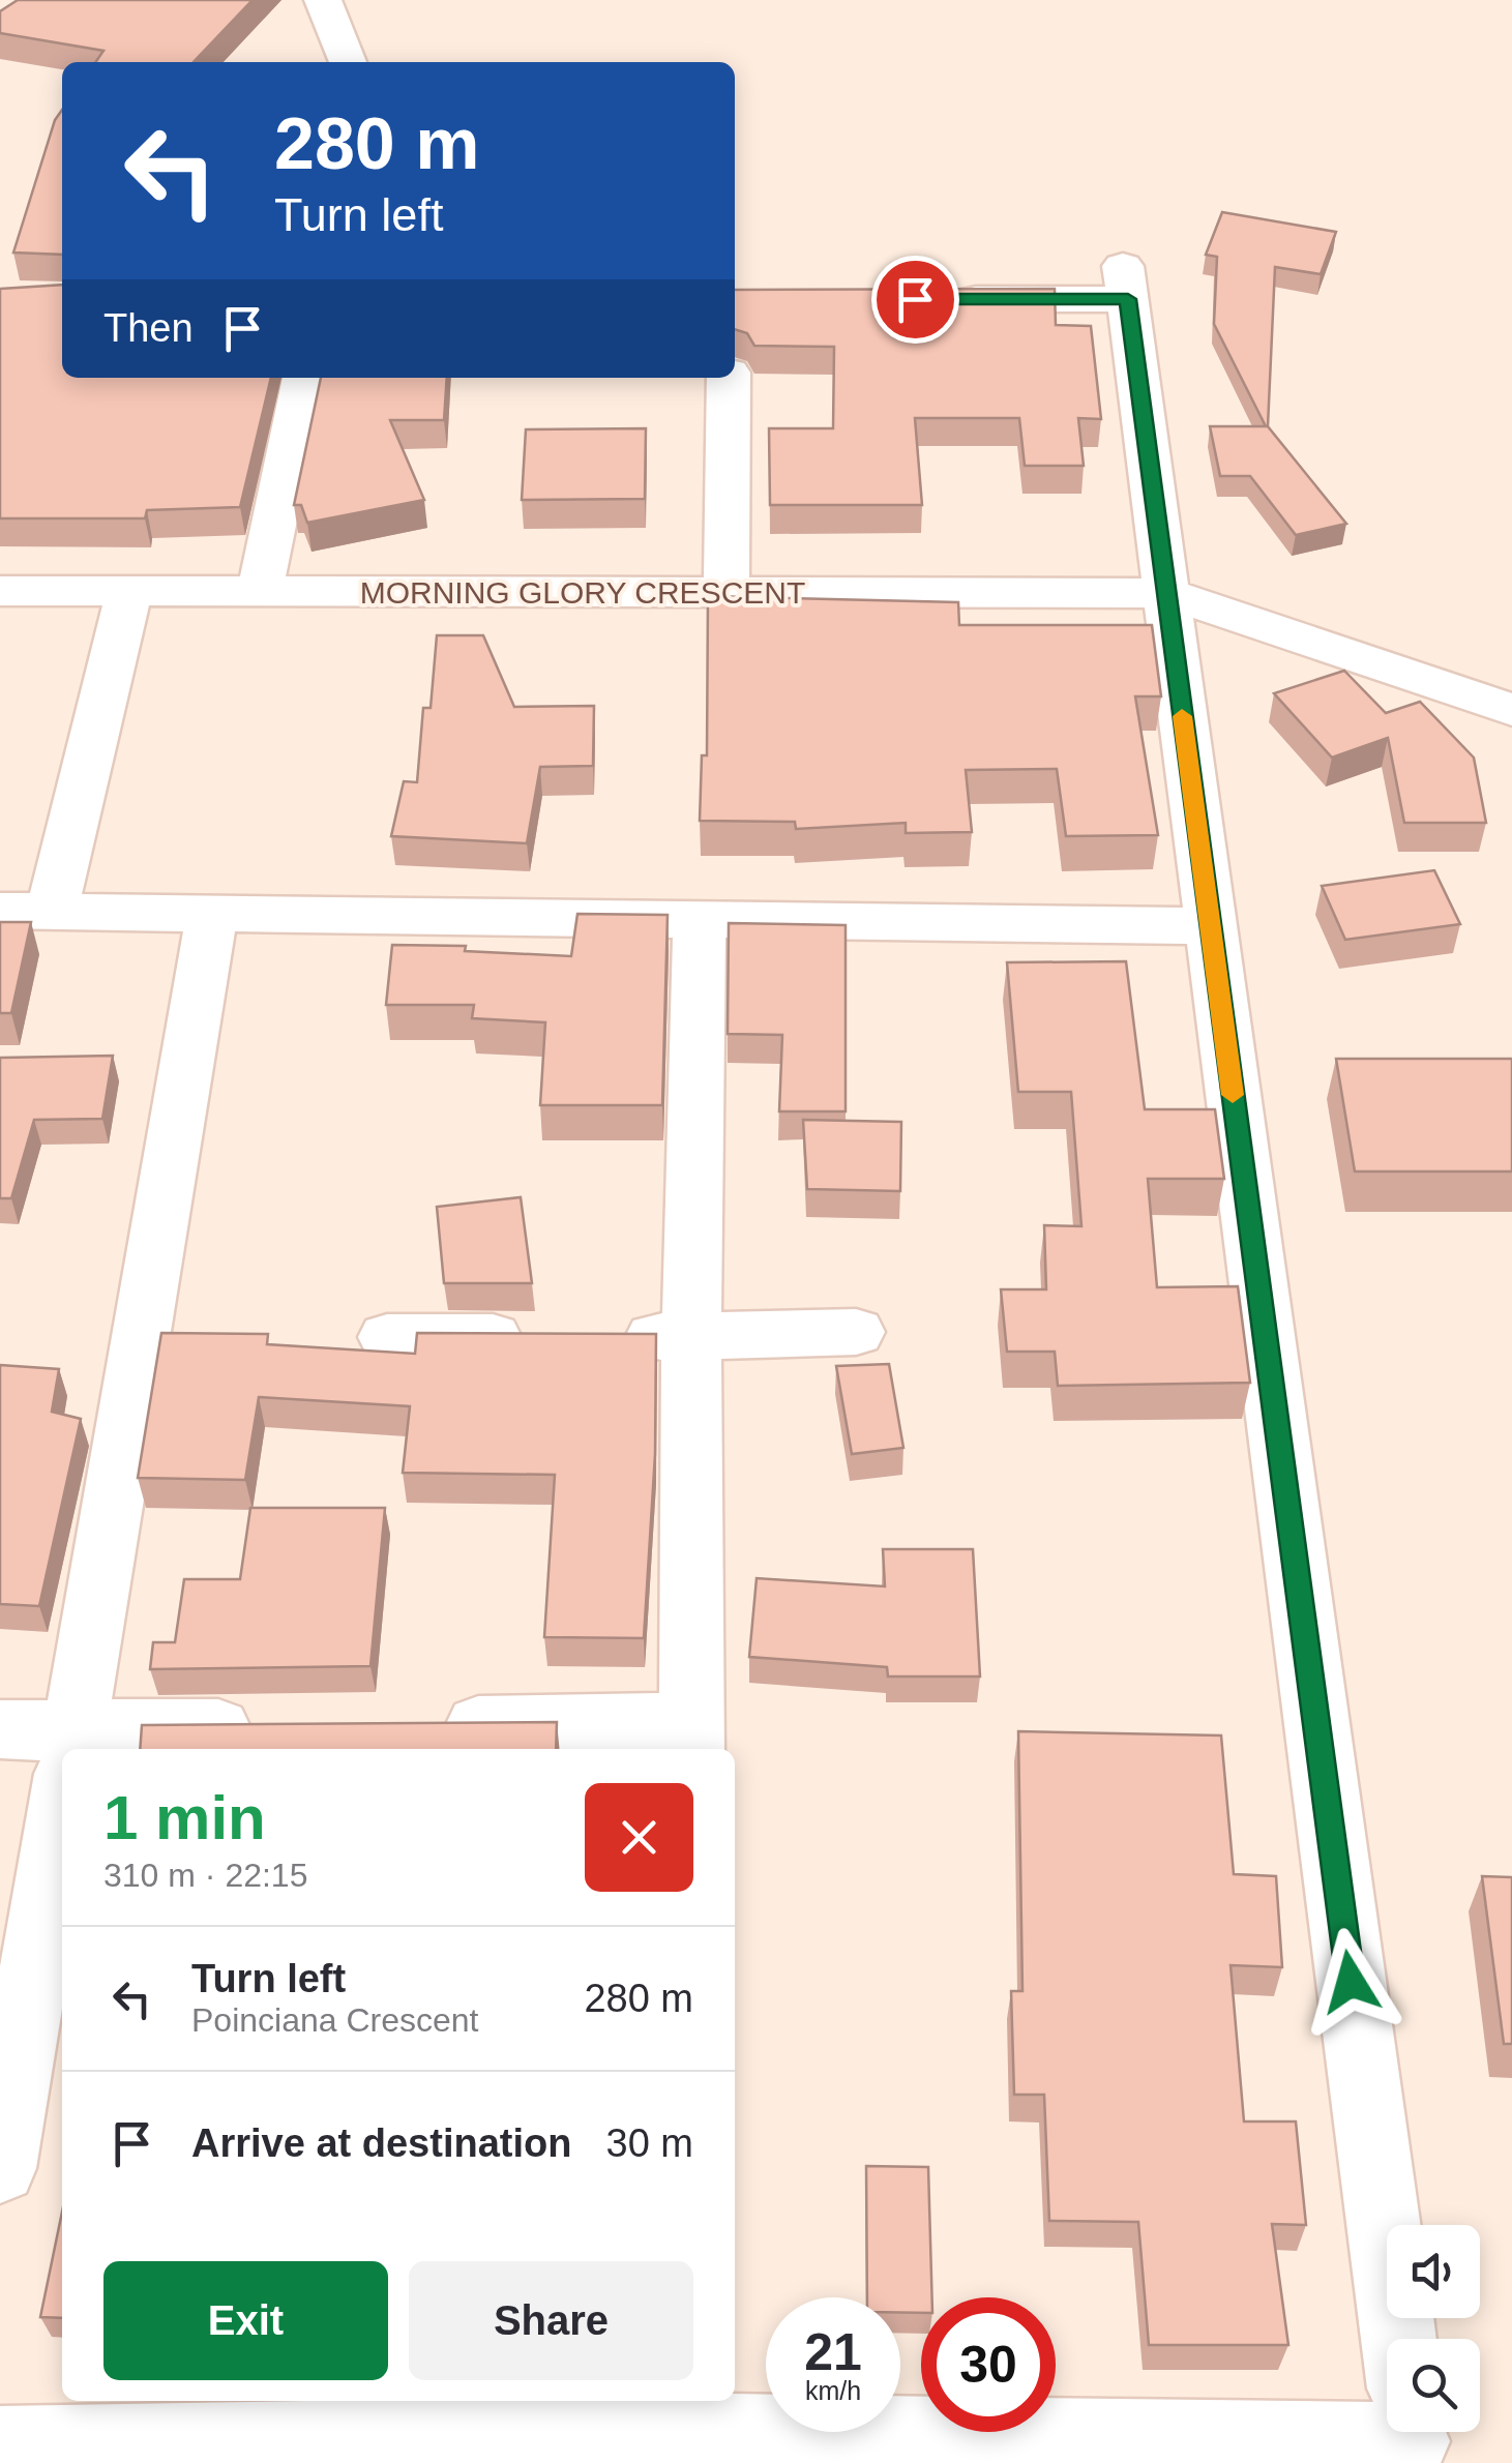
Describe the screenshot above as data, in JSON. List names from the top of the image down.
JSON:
{
  "streets": {
    "street": ["MORNING GLORY CRESCENT"]
  },
  "page": {
    "turn": ["280 m", "Turn left"],
    "then": "Then",
    "heading": ["1 min", "310 m · 22:15"],
    "list": [
      {
        "name": "Turn left",
        "note": "Poinciana Crescent",
        "value": "280 m"
      },
      {
        "name": "Arrive at destination",
        "value": "30 m"
      }
    ],
    "buttons": ["Exit", "Share"],
    "speed": "21 km/h",
    "limit": "30"
  }
}
